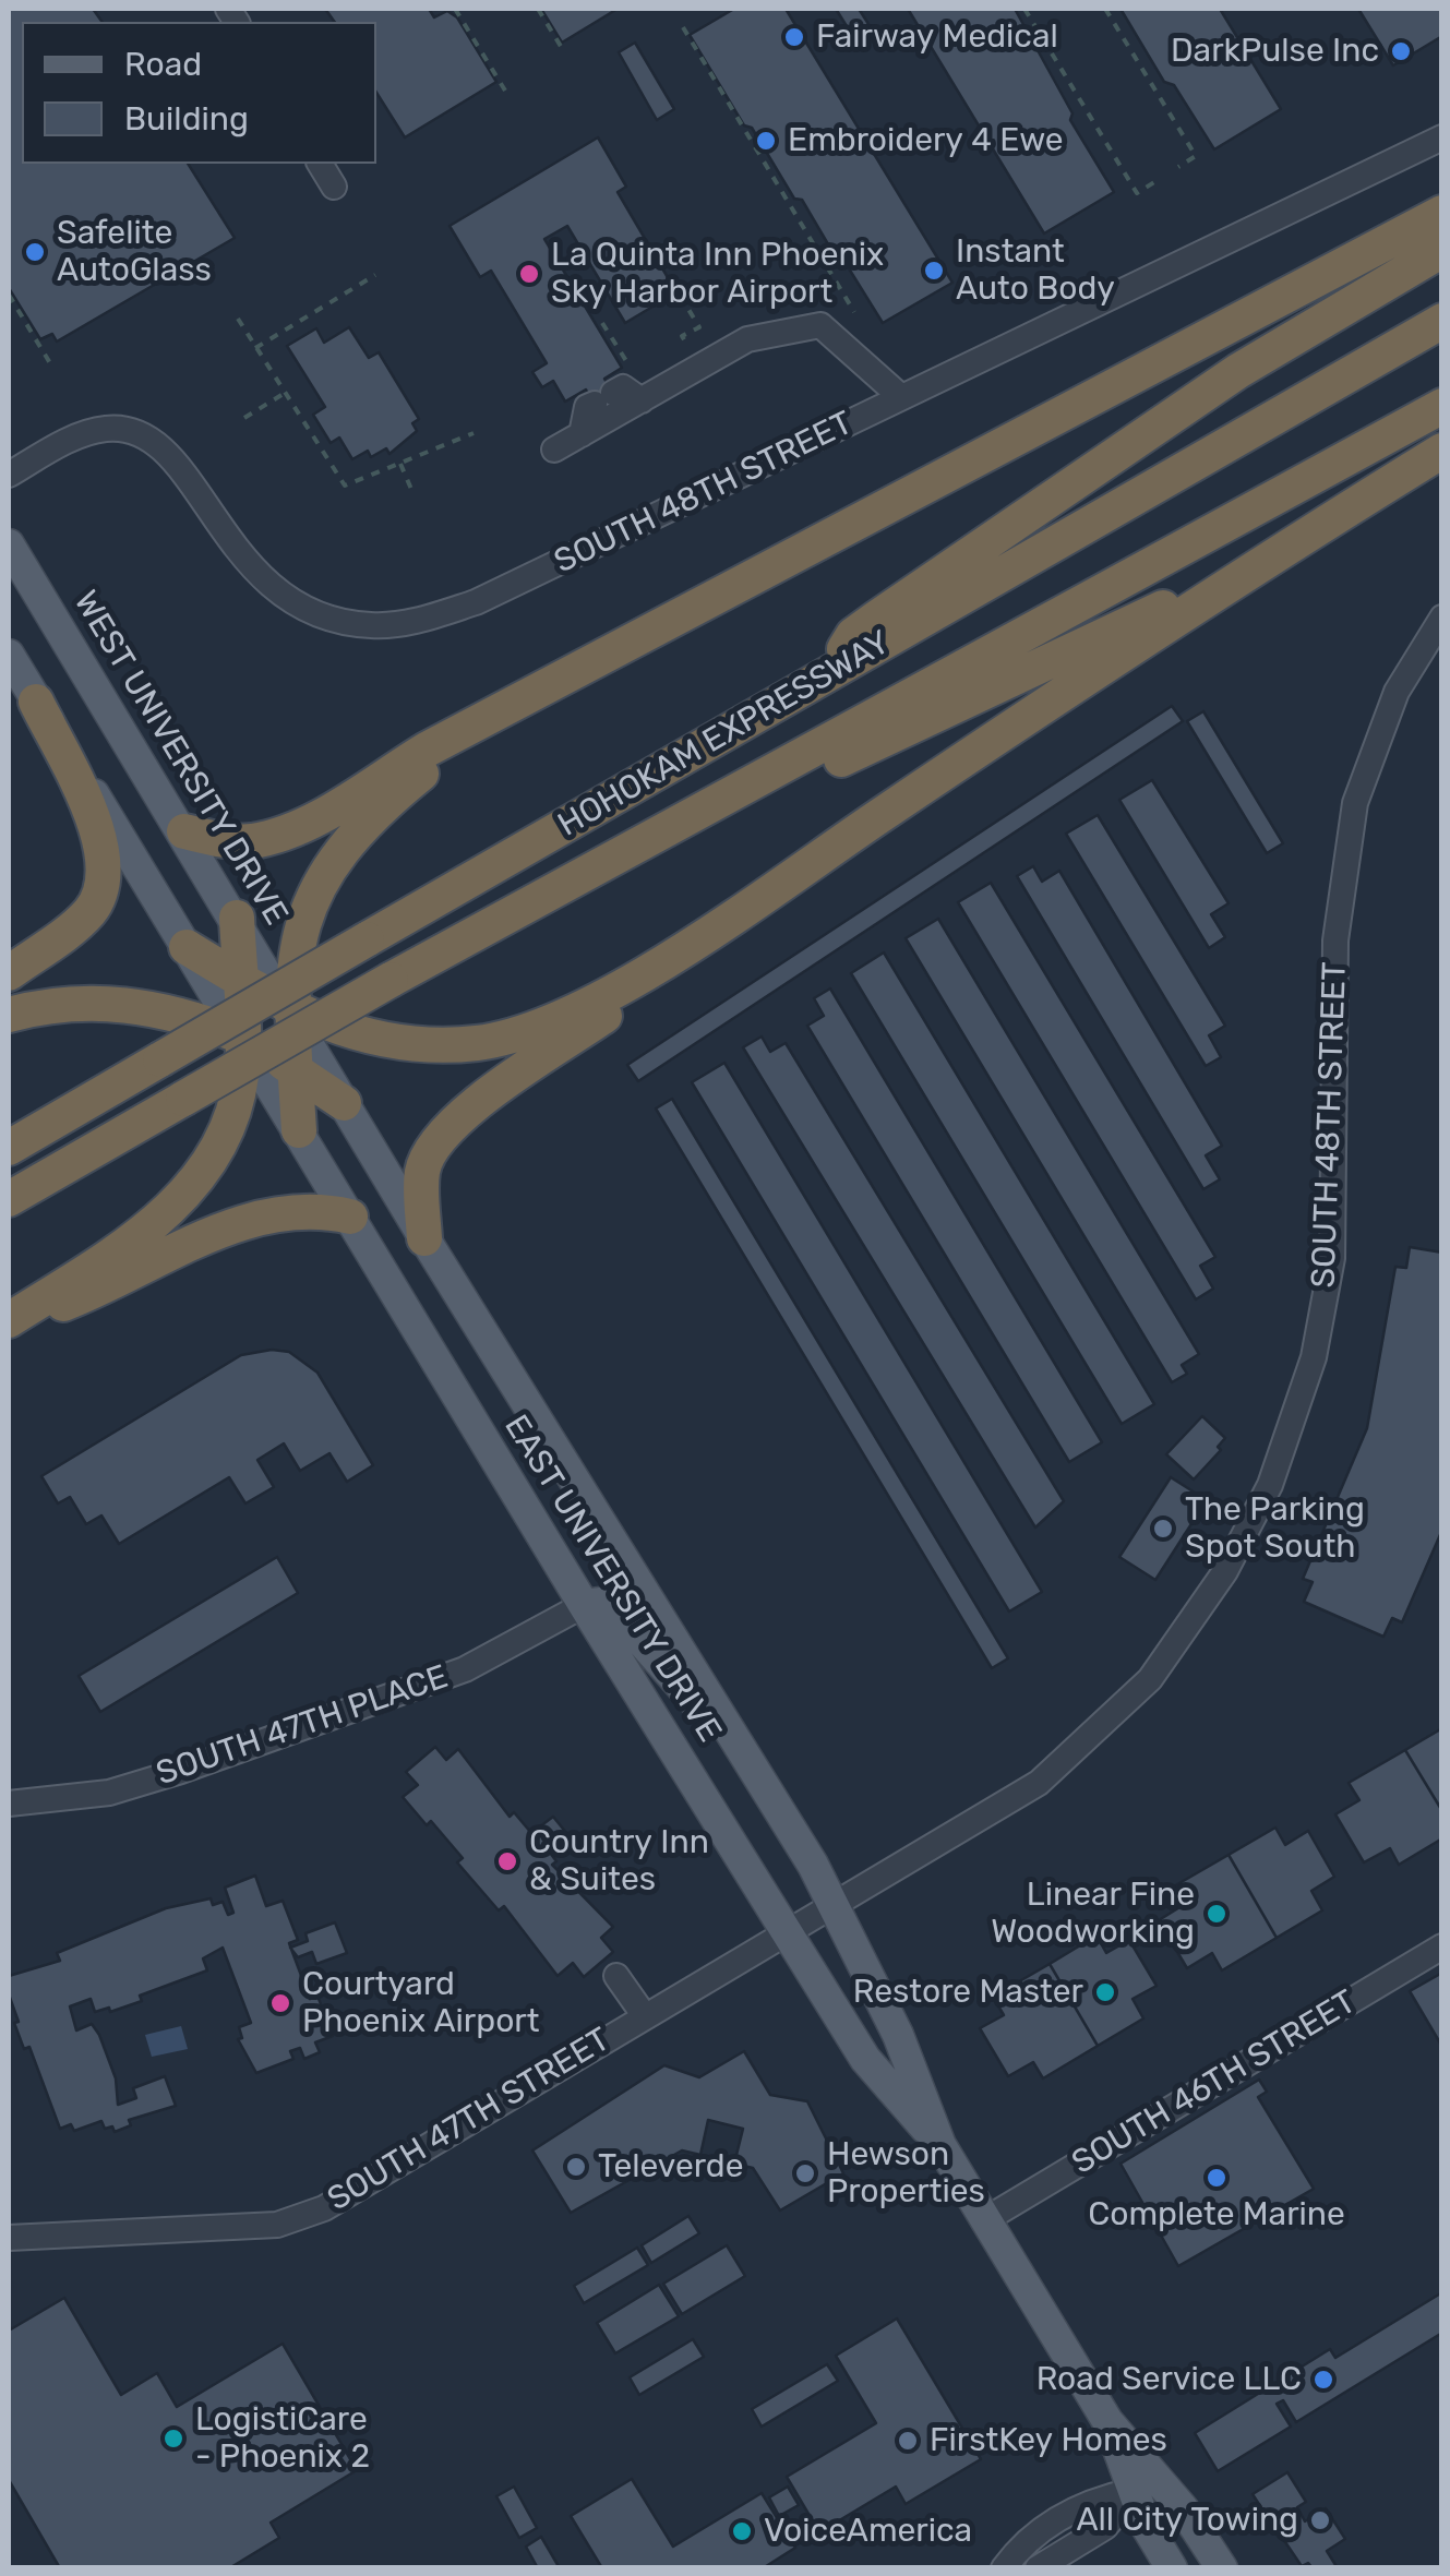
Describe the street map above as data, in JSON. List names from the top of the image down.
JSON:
{
  "streets": {
    "highway": ["HOHOKAM EXPRESSWAY"],
    "main road": ["WEST UNIVERSITY DRIVE", "EAST UNIVERSITY DRIVE"],
    "street": [
      "SOUTH 48TH STREET",
      "SOUTH 47TH PLACE",
      "SOUTH 46TH STREET",
      "SOUTH 47TH STREET"
    ]
  },
  "crossings": [
    ["SOUTH 48TH STREET", "EAST UNIVERSITY DRIVE"],
    ["SOUTH 48TH STREET", "SOUTH 47TH STREET"],
    ["WEST UNIVERSITY DRIVE", "EAST UNIVERSITY DRIVE"],
    ["EAST UNIVERSITY DRIVE", "SOUTH 47TH PLACE"],
    ["EAST UNIVERSITY DRIVE", "SOUTH 46TH STREET"],
    ["EAST UNIVERSITY DRIVE", "SOUTH 47TH STREET"]
  ],
  "places": [
    "Fairway Medical",
    "DarkPulse Inc",
    "Embroidery 4 Ewe",
    "Safelite AutoGlass",
    "Instant Auto Body",
    "La Quinta Inn Phoenix Sky Harbor Airport",
    "The Parking Spot South",
    "Country Inn & Suites",
    "Linear Fine Woodworking",
    "Restore Master",
    "Courtyard Phoenix Airport",
    "Televerde",
    "Hewson Properties",
    "Complete Marine",
    "Road Service LLC",
    "LogistiCare - Phoenix 2",
    "FirstKey Homes",
    "All City Towing",
    "VoiceAmerica"
  ],
  "legend": ["Road", "Building"]
}
